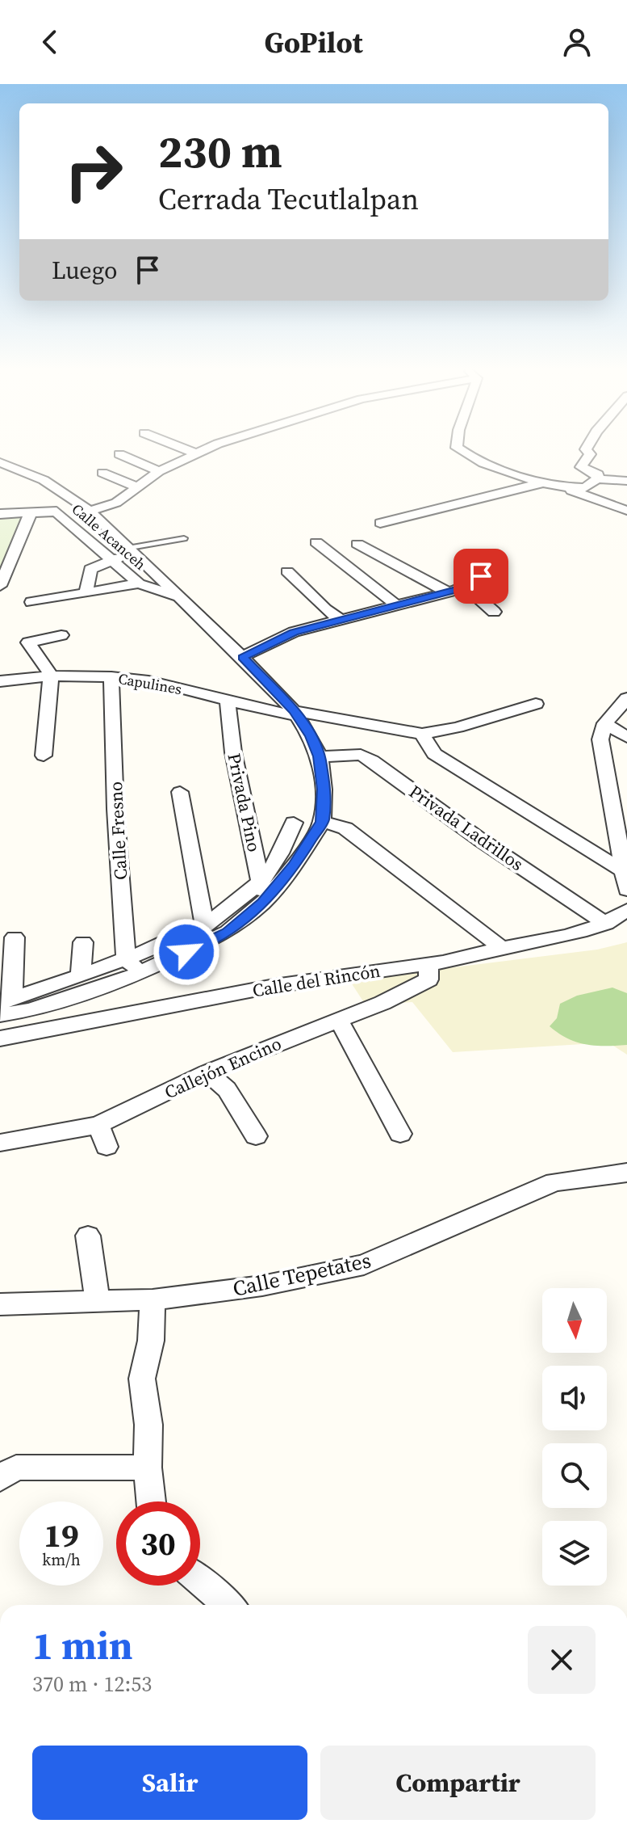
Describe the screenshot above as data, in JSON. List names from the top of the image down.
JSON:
{
  "streets": {
    "street": [
      "Calle Acanceh",
      "Capulines",
      "Privada Pino",
      "Privada Ladrillos",
      "Calle Fresno",
      "Calle del Rincón",
      "Callejón Encino",
      "Calle Tepetates"
    ]
  },
  "crossings": [
    ["Capulines", "Privada Pino"],
    ["Capulines", "Calle Fresno"],
    ["Privada Ladrillos", "Calle del Rincón"],
    ["Calle del Rincón", "Callejón Encino"]
  ],
  "north": "bottom",
  "page": {
    "header": "GoPilot",
    "turn": ["230 m", "Cerrada Tecutlalpan"],
    "then": "Luego",
    "speed": "19 km/h",
    "limit": "30",
    "heading": ["1 min", "370 m · 12:53"],
    "buttons": ["Salir", "Compartir"]
  }
}
